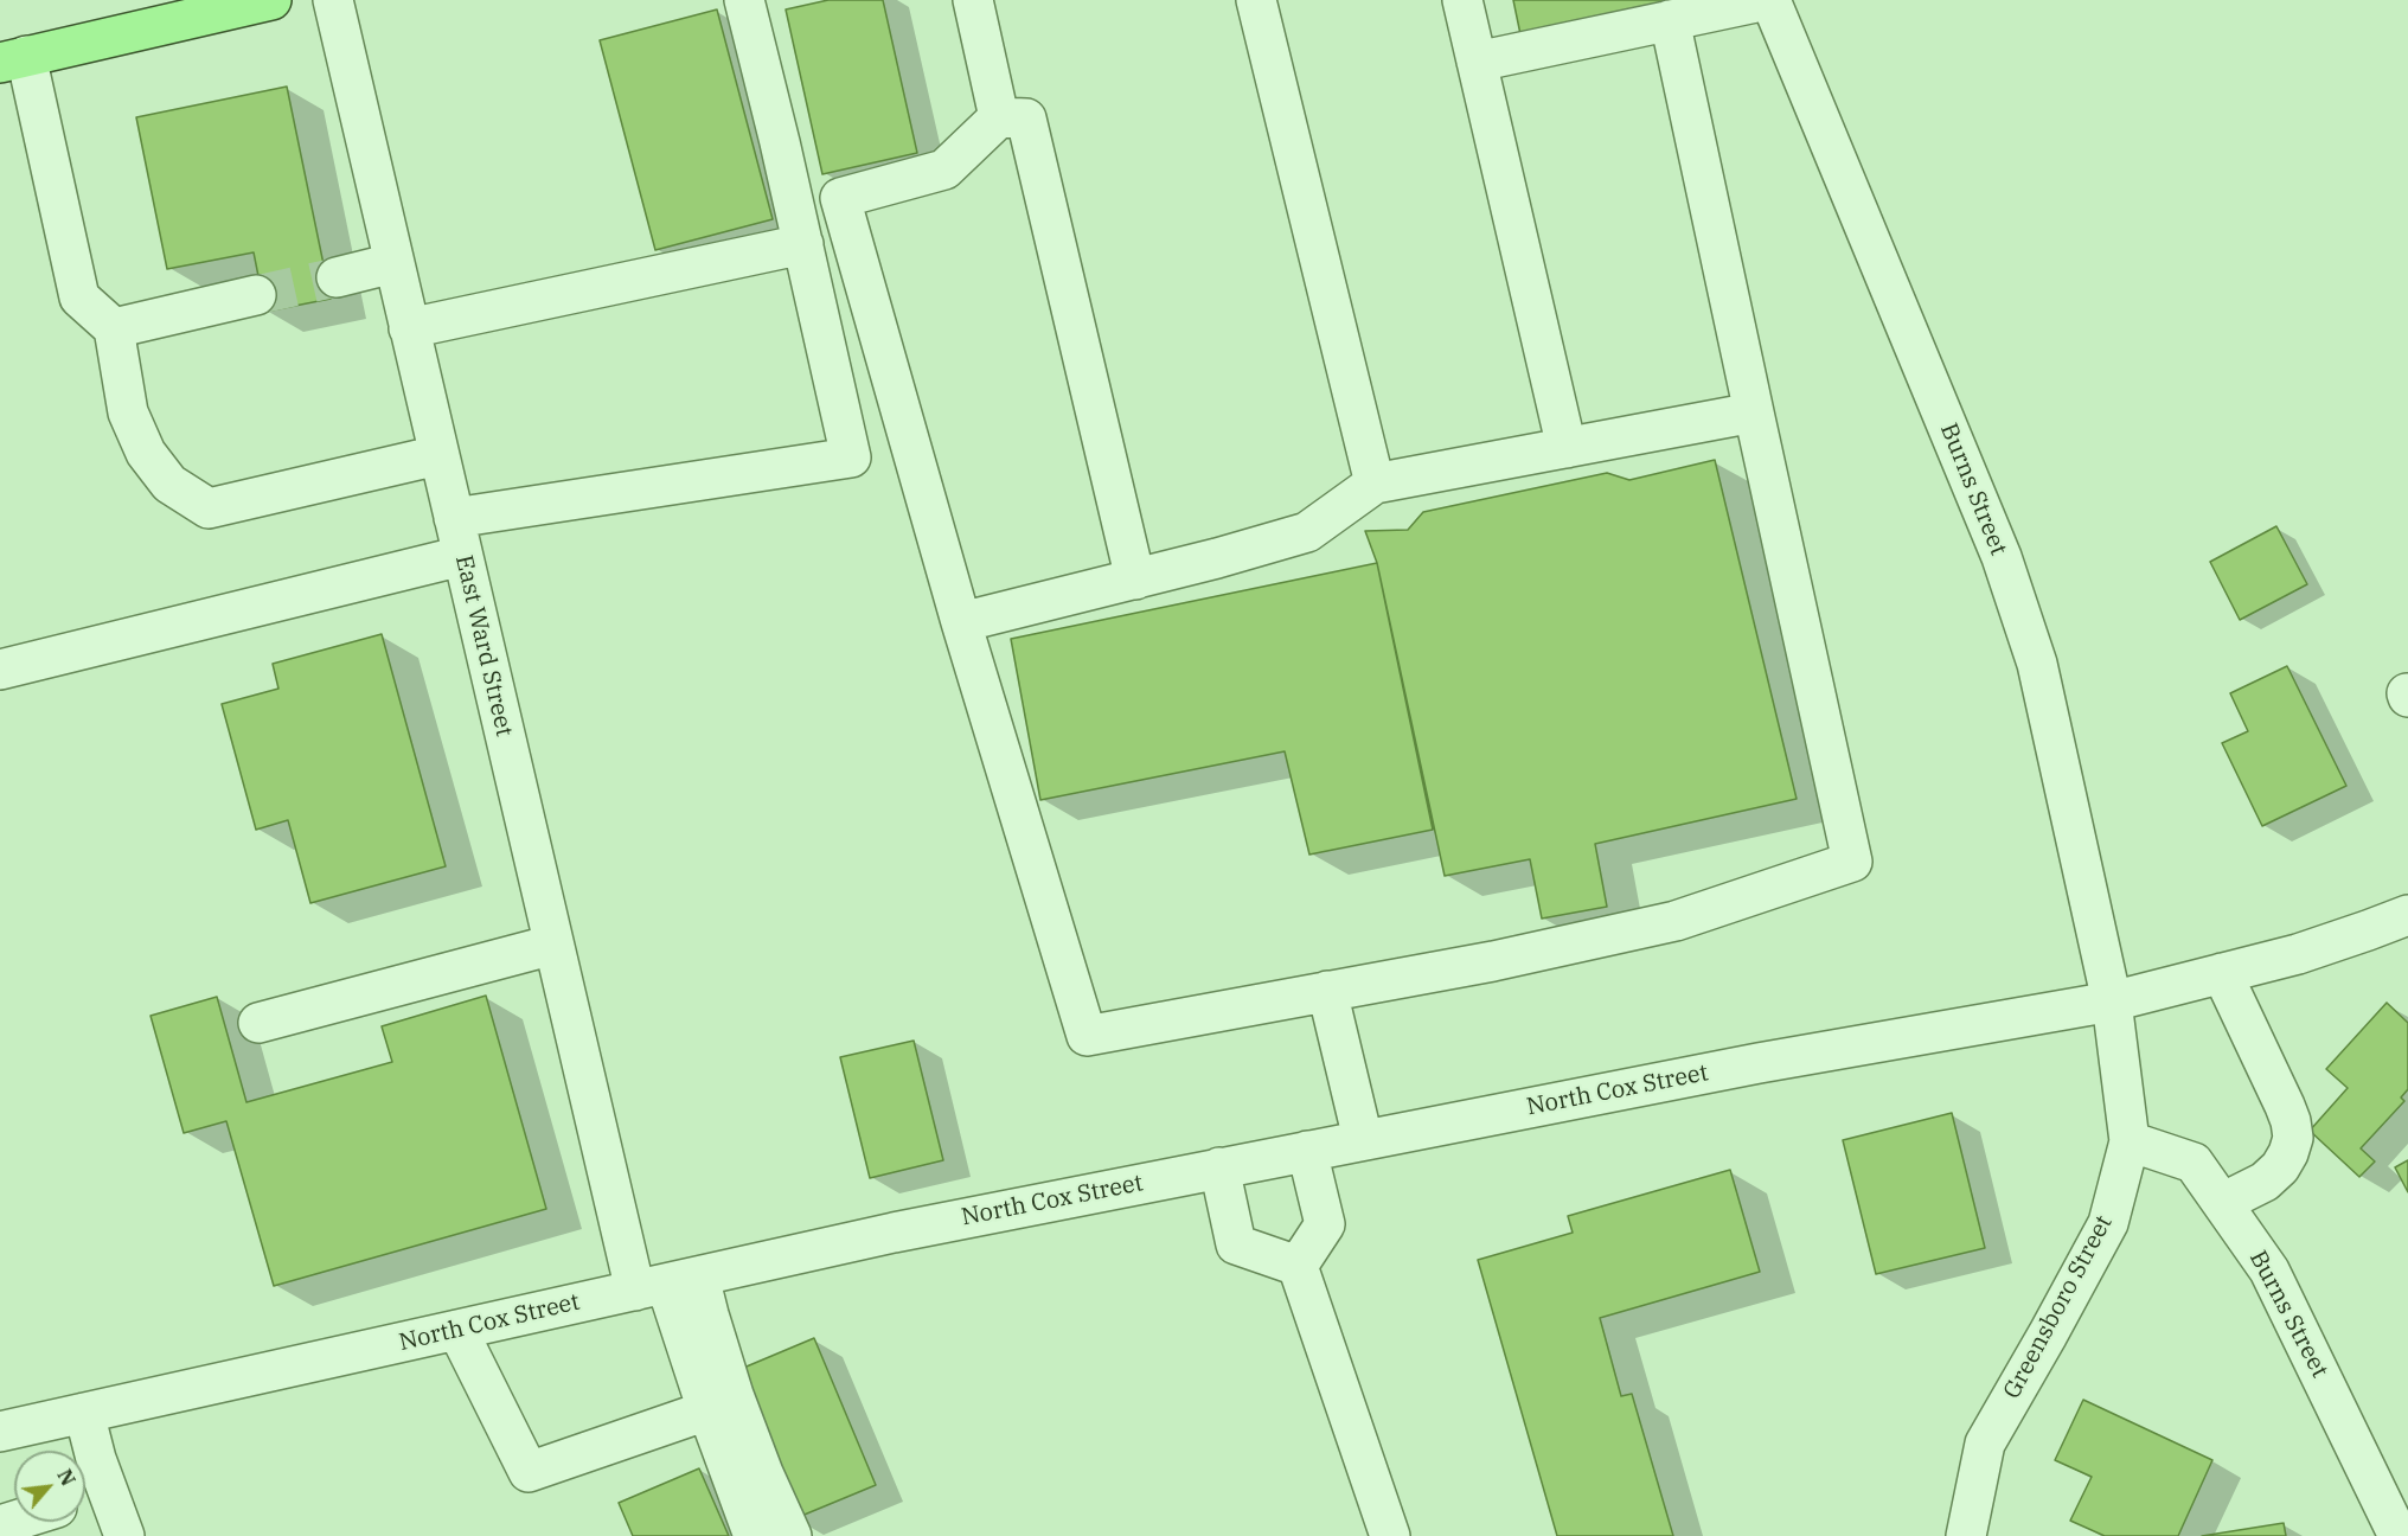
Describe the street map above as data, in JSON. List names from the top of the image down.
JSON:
{
  "streets": {
    "street": [
      "Burns Street",
      "East Ward Street",
      "North Cox Street",
      "Greensboro Street"
    ]
  },
  "crossings": [
    ["Burns Street", "North Cox Street"],
    ["Burns Street", "Greensboro Street"],
    ["East Ward Street", "North Cox Street"],
    ["North Cox Street", "Greensboro Street"]
  ],
  "north": "top right"
}
